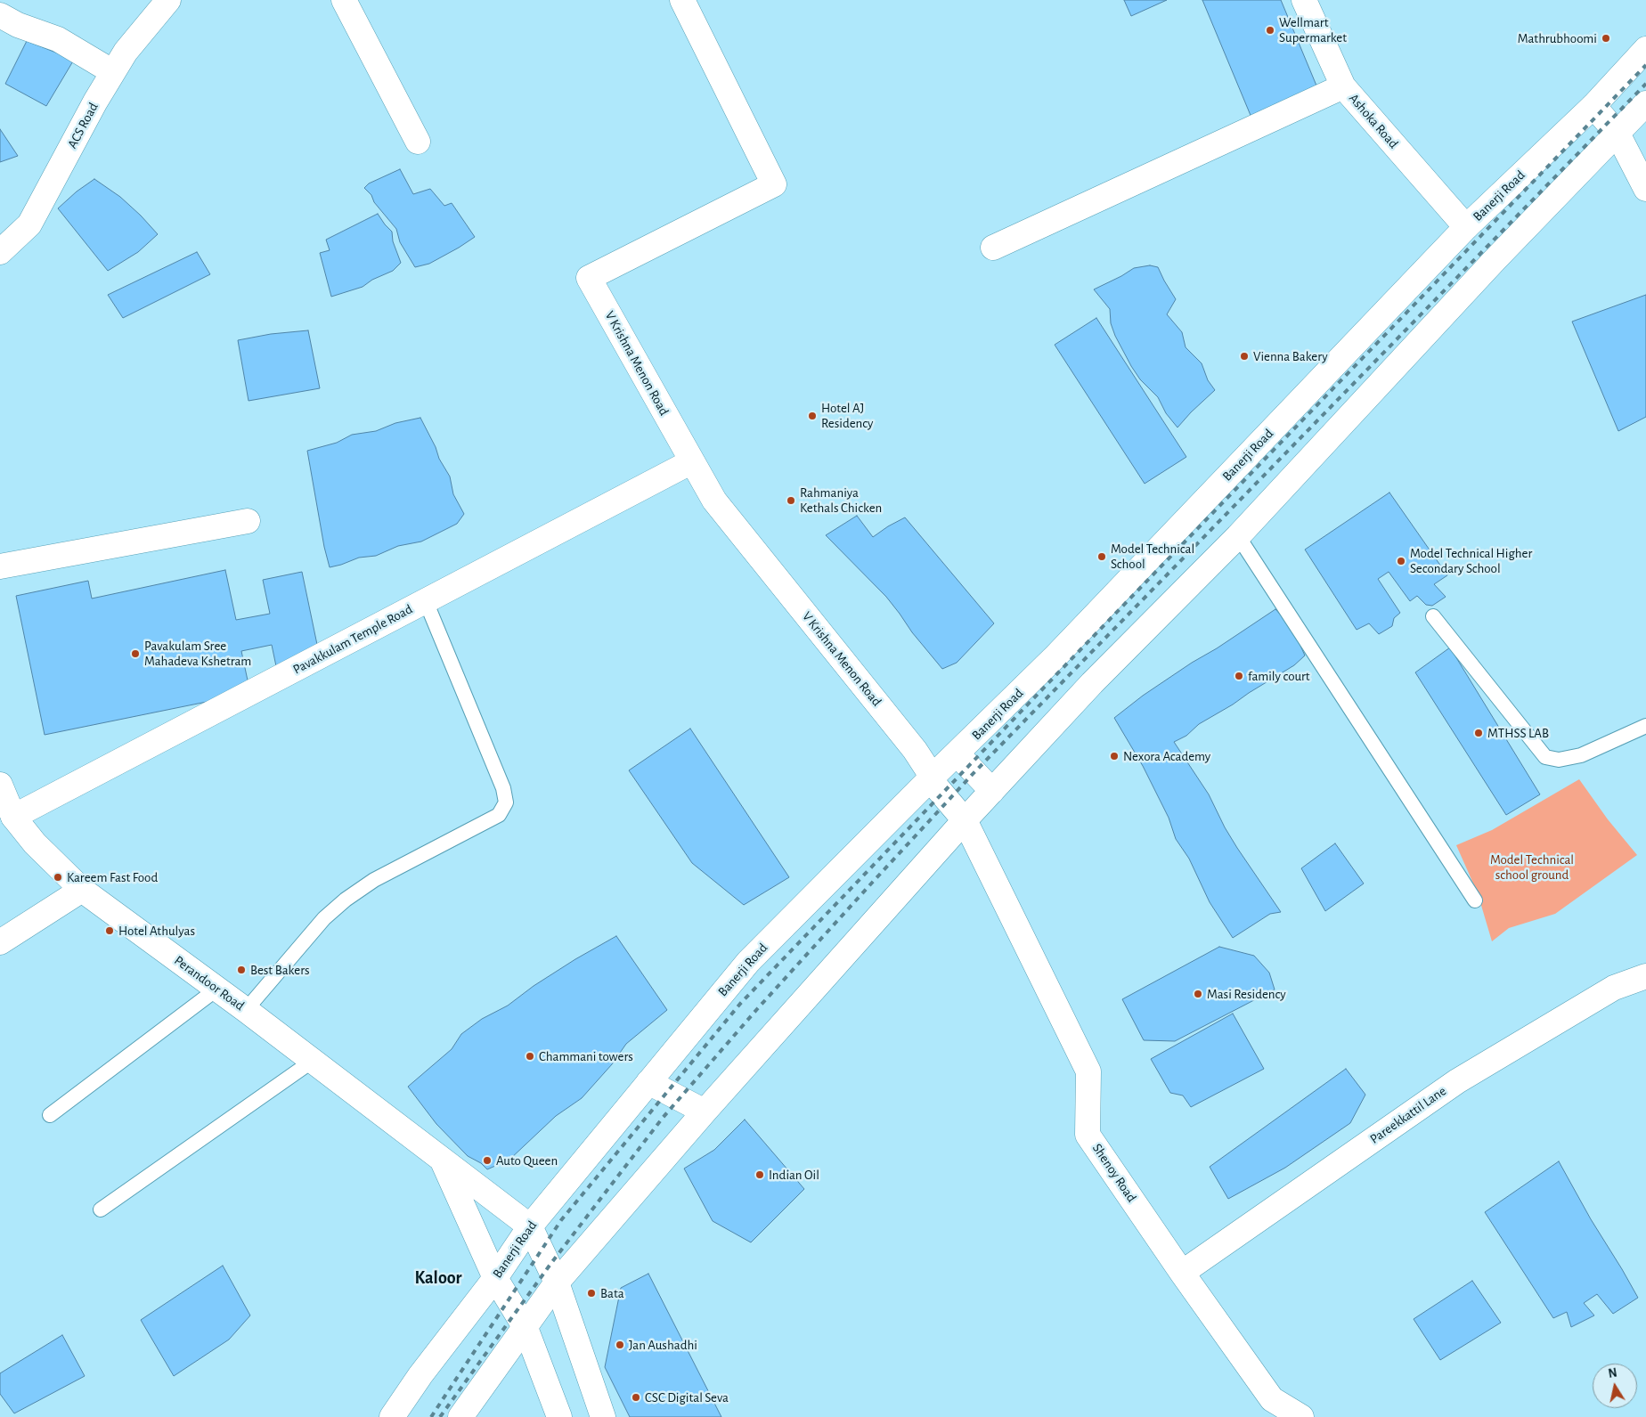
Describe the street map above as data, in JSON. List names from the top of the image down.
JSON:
{
  "streets": {
    "main road": [
      "Ashoka Road",
      "ACS Road",
      "Banerji Road",
      "V Krishna Menon Road",
      "Pavakkulam Temple Road",
      "Perandoor Road",
      "Pareekkattil Lane",
      "Shenoy Road"
    ]
  },
  "crossings": [
    ["Ashoka Road", "Banerji Road"],
    ["Banerji Road", "V Krishna Menon Road"],
    ["Banerji Road", "Perandoor Road"],
    ["V Krishna Menon Road", "Pavakkulam Temple Road"],
    ["V Krishna Menon Road", "Shenoy Road"],
    ["Pavakkulam Temple Road", "Perandoor Road"],
    ["Pareekkattil Lane", "Shenoy Road"]
  ],
  "districts": ["Kaloor"],
  "parks": ["Model Technical school ground"],
  "places": [
    "Wellmart Supermarket",
    "Mathrubhoomi",
    "Vienna Bakery",
    "Hotel AJ Residency",
    "Rahmaniya Kethals Chicken",
    "Model Technical School",
    "Model Technical Higher Secondary School",
    "Pavakulam Sree Mahadeva Kshetram",
    "family court",
    "MTHSS LAB",
    "Nexora Academy",
    "Kareem Fast Food",
    "Hotel Athulyas",
    "Best Bakers",
    "Masi Residency",
    "Chammani towers",
    "Auto Queen",
    "Indian Oil",
    "Bata",
    "Jan Aushadhi",
    "CSC Digital Seva"
  ],
  "north": "top"
}
